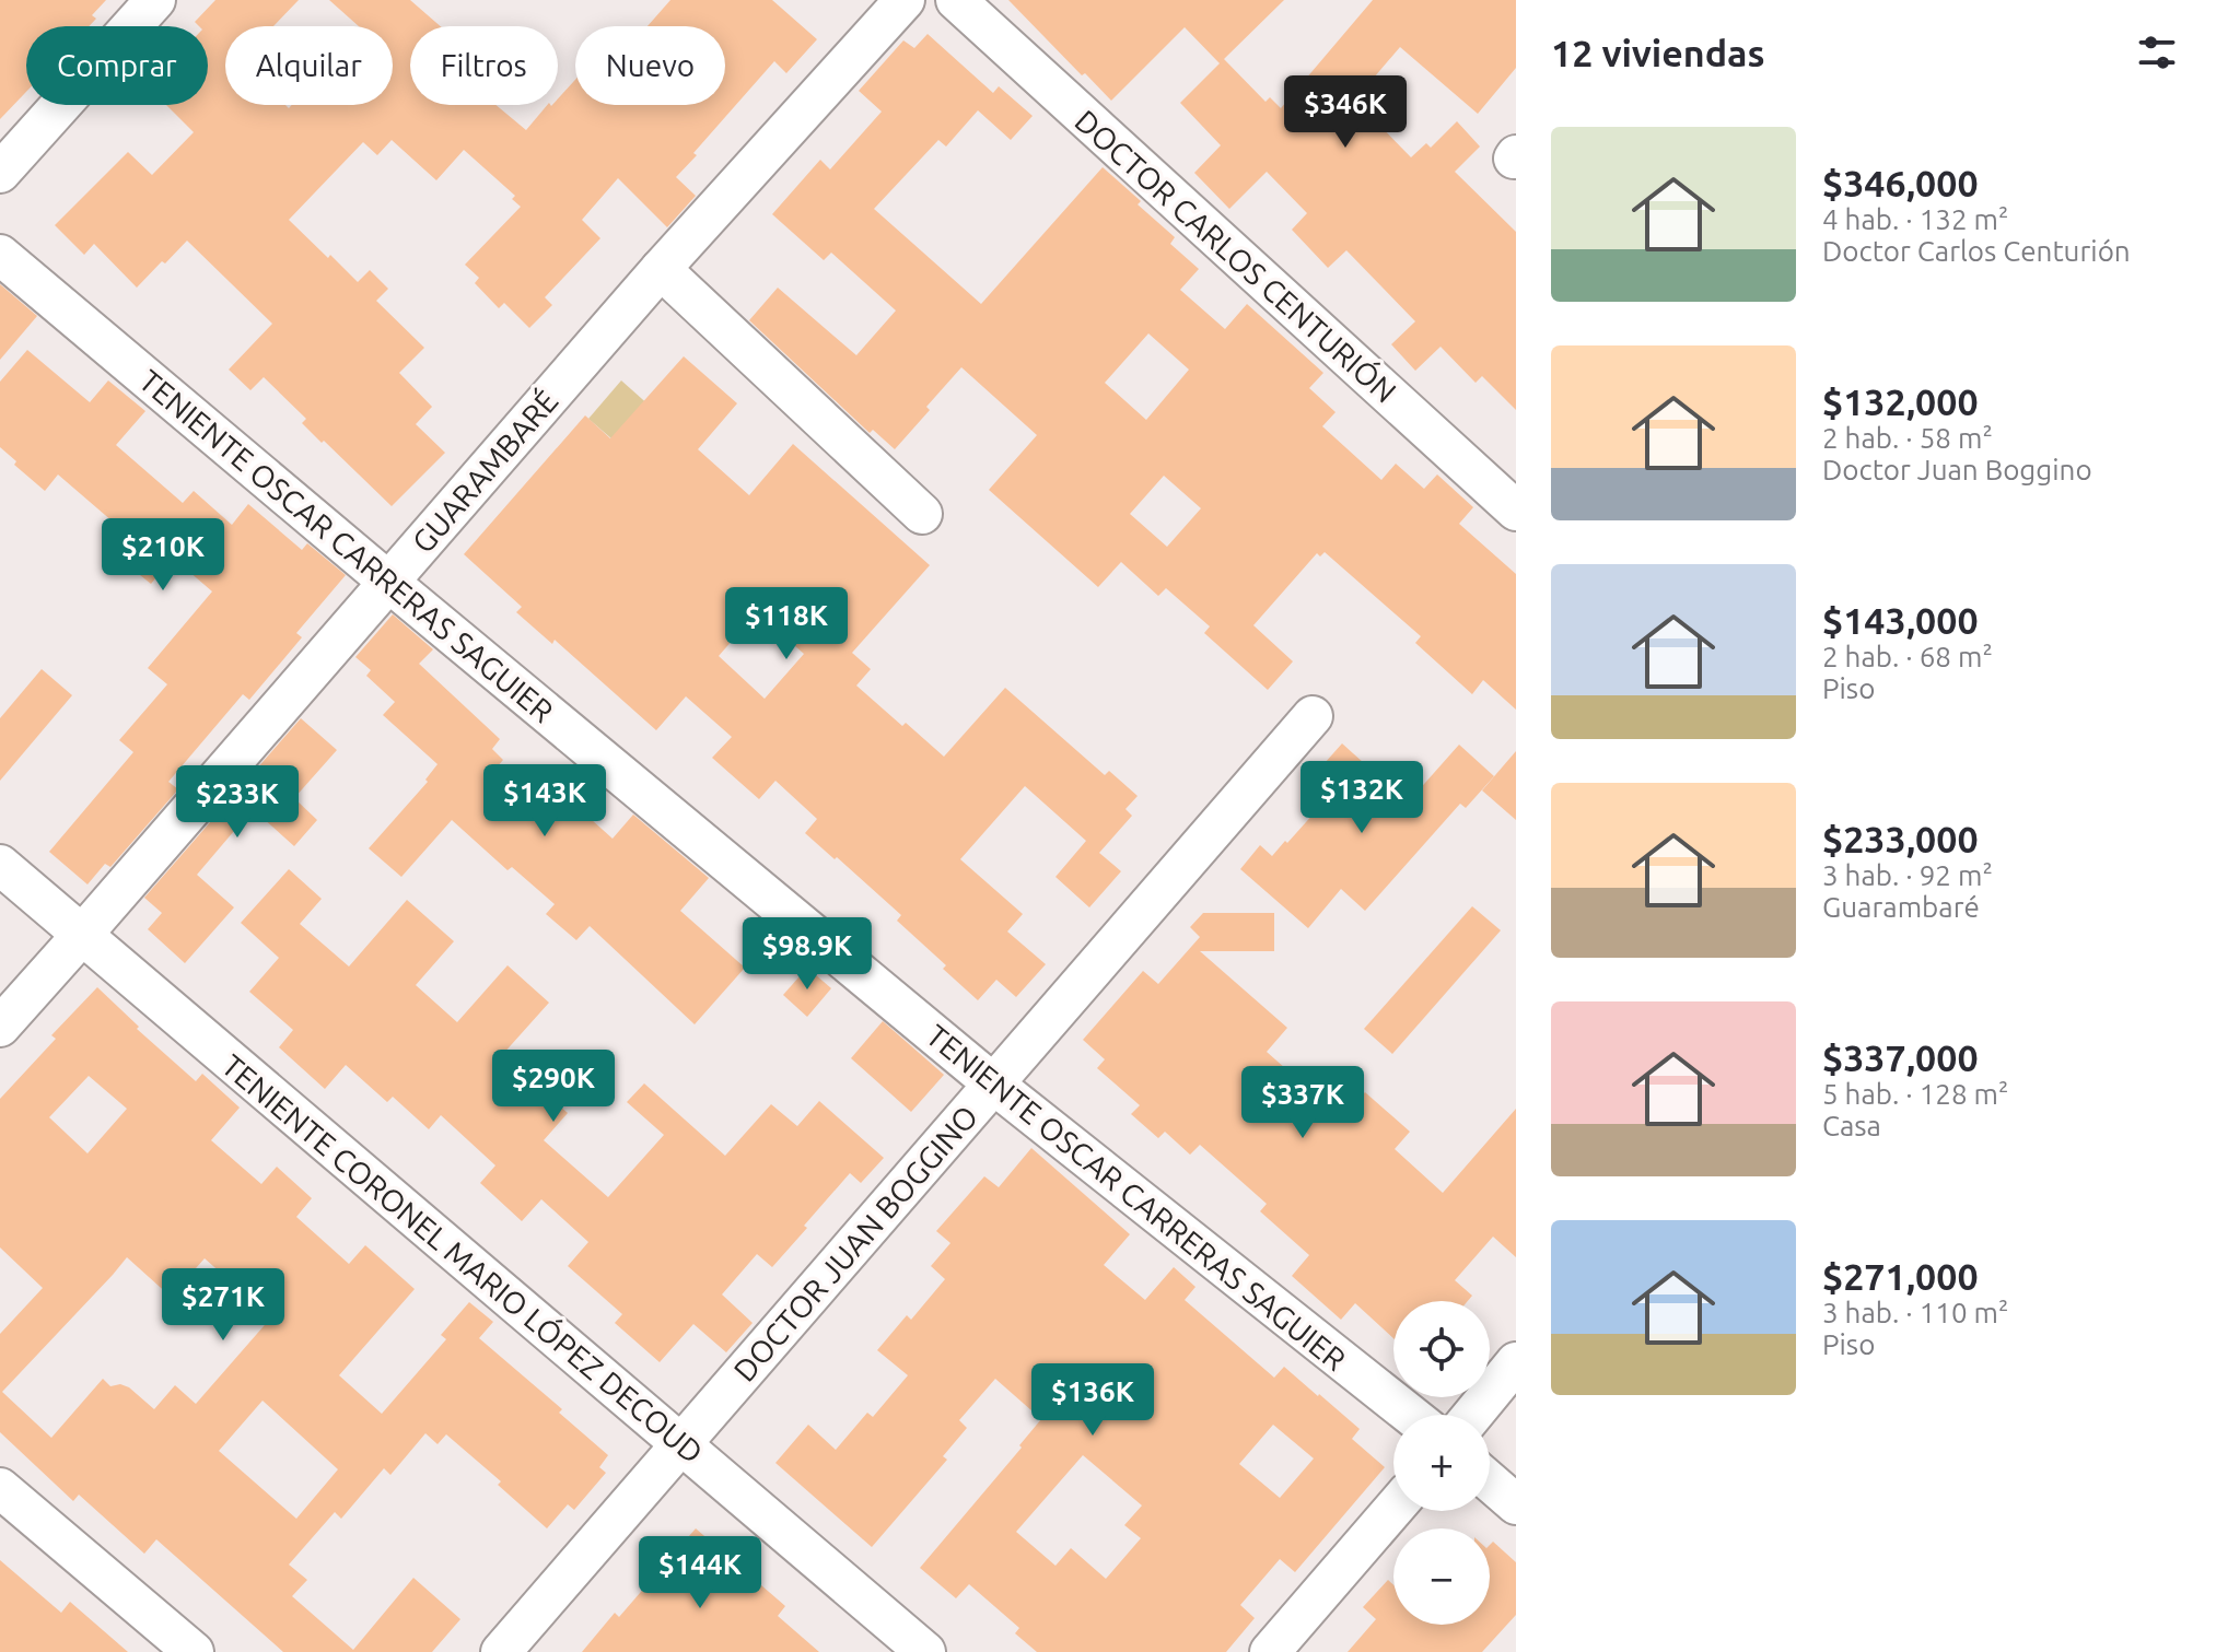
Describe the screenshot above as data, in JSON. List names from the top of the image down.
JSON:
{
  "streets": {
    "street": [
      "DOCTOR CARLOS CENTURIÓN",
      "GUARAMBARÉ",
      "TENIENTE OSCAR CARRERAS SAGUIER",
      "DOCTOR JUAN BOGGINO",
      "TENIENTE CORONEL MARIO LÓPEZ DECOUD"
    ]
  },
  "crossings": [
    ["GUARAMBARÉ", "TENIENTE OSCAR CARRERAS SAGUIER"],
    ["GUARAMBARÉ", "TENIENTE CORONEL MARIO LÓPEZ DECOUD"],
    ["TENIENTE OSCAR CARRERAS SAGUIER", "DOCTOR JUAN BOGGINO"],
    ["DOCTOR JUAN BOGGINO", "TENIENTE CORONEL MARIO LÓPEZ DECOUD"]
  ],
  "page": {
    "heading": "12 viviendas",
    "chip": [
      "Comprar",
      "Alquilar",
      "Filtros",
      "Nuevo"
    ],
    "price": [
      "$346K",
      "$210K",
      "$118K",
      "$132K",
      "$143K",
      "$233K",
      "$98.9K",
      "$290K",
      "$337K",
      "$271K",
      "$136K",
      "$144K"
    ],
    "list": [
      {
        "name": "$346,000",
        "note": "4 hab. · 132 m² · Doctor Carlos Centurión"
      },
      {
        "name": "$132,000",
        "note": "2 hab. · 58 m² · Doctor Juan Boggino"
      },
      {
        "name": "$143,000",
        "note": "2 hab. · 68 m² · Piso"
      },
      {
        "name": "$233,000",
        "note": "3 hab. · 92 m² · Guarambaré"
      },
      {
        "name": "$337,000",
        "note": "5 hab. · 128 m² · Casa"
      },
      {
        "name": "$271,000",
        "note": "3 hab. · 110 m² · Piso"
      }
    ],
    "map_buttons": ["+", "−"]
  }
}
